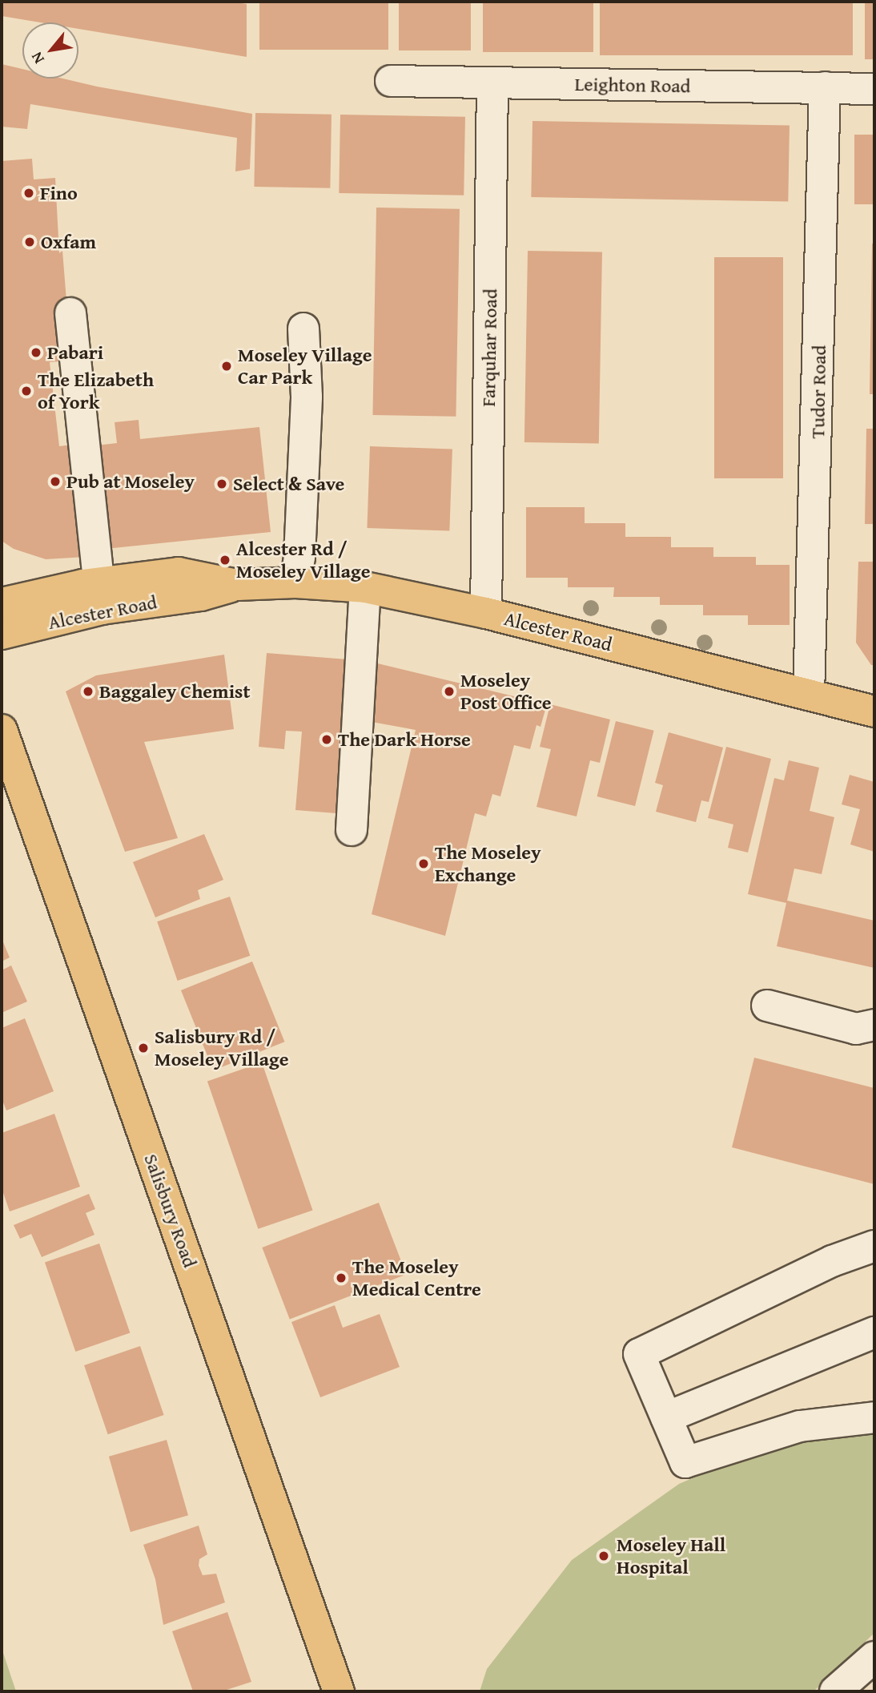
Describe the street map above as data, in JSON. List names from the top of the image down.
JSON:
{
  "streets": {
    "main road": ["Alcester Road", "Salisbury Road"],
    "street": ["Leighton Road", "Farquhar Road", "Tudor Road"]
  },
  "crossings": [
    ["Leighton Road", "Farquhar Road"],
    ["Leighton Road", "Tudor Road"],
    ["Farquhar Road", "Alcester Road"],
    ["Tudor Road", "Alcester Road"]
  ],
  "places": [
    "Fino",
    "Oxfam",
    "Pabari",
    "Moseley Village Car Park",
    "The Elizabeth of York",
    "Pub at Moseley",
    "Select & Save",
    "Alcester Rd / Moseley Village",
    "Baggaley Chemist",
    "Moseley Post Office",
    "The Dark Horse",
    "The Moseley Exchange",
    "Salisbury Rd / Moseley Village",
    "The Moseley Medical Centre",
    "Moseley Hall Hospital"
  ],
  "north": "bottom left"
}
